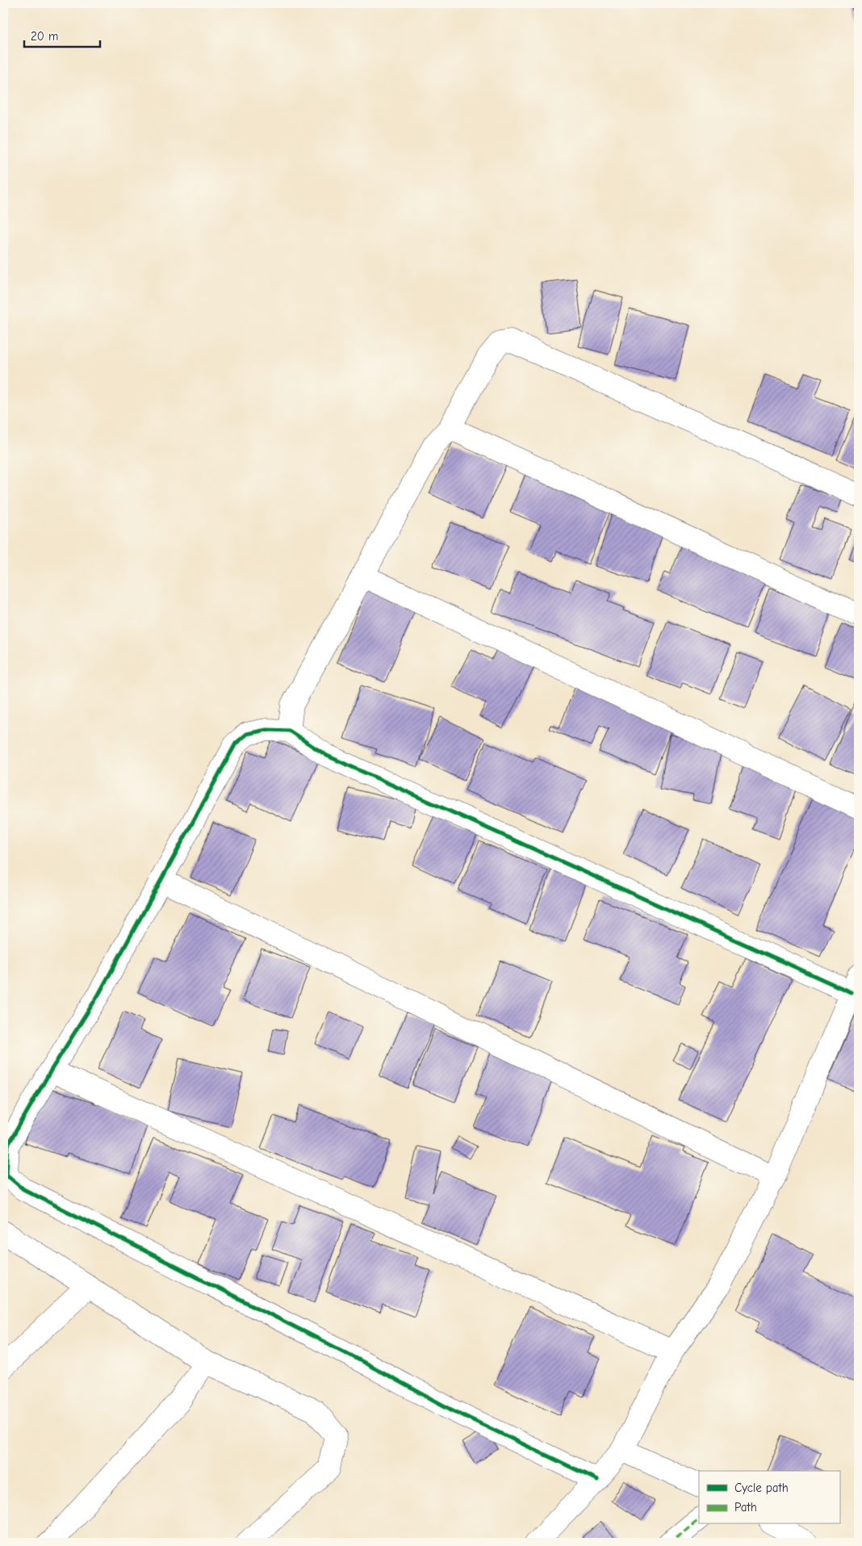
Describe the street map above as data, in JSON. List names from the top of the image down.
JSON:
{
  "legend": ["Cycle path", "Path"],
  "scale_bar": "20 m"
}
